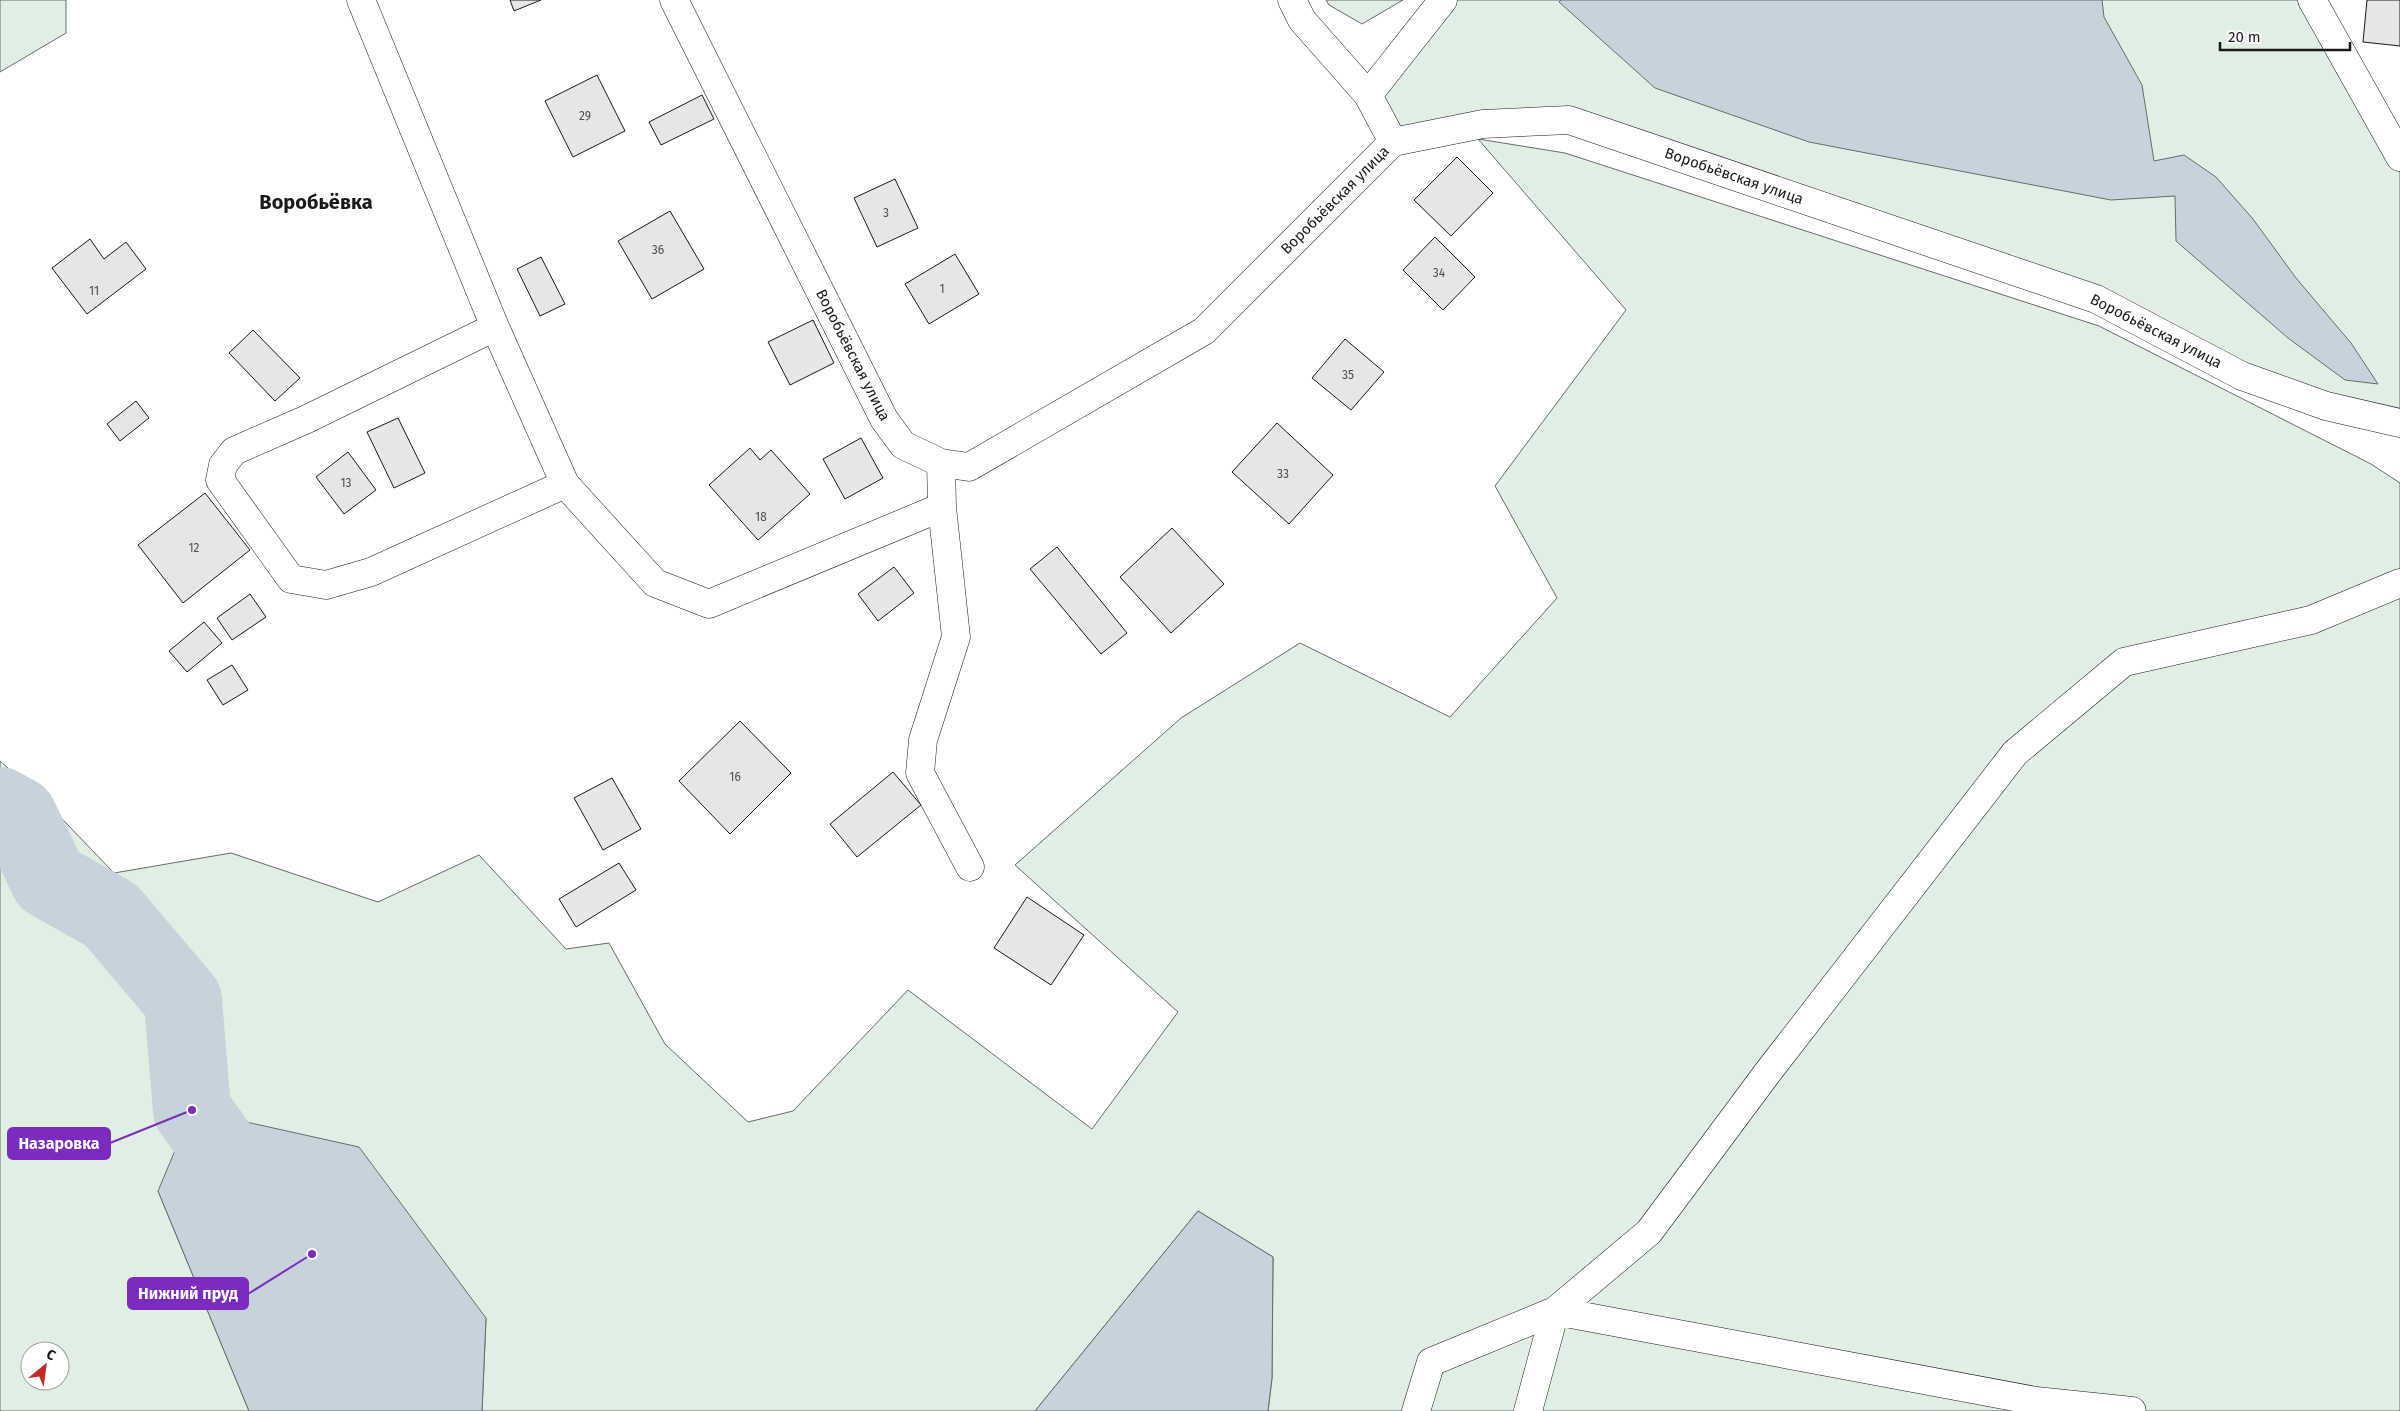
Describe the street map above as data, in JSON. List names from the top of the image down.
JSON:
{
  "streets": {
    "street": ["Воробьёвская улица"]
  },
  "districts": ["Воробьёвка"],
  "places": ["Назаровка", "Нижний пруд"],
  "house_numbers": [
    "29",
    "3",
    "36",
    "34",
    "1",
    "11",
    "35",
    "33",
    "13",
    "18",
    "12",
    "16"
  ],
  "scale_bar": "20 m",
  "north": "top right"
}
